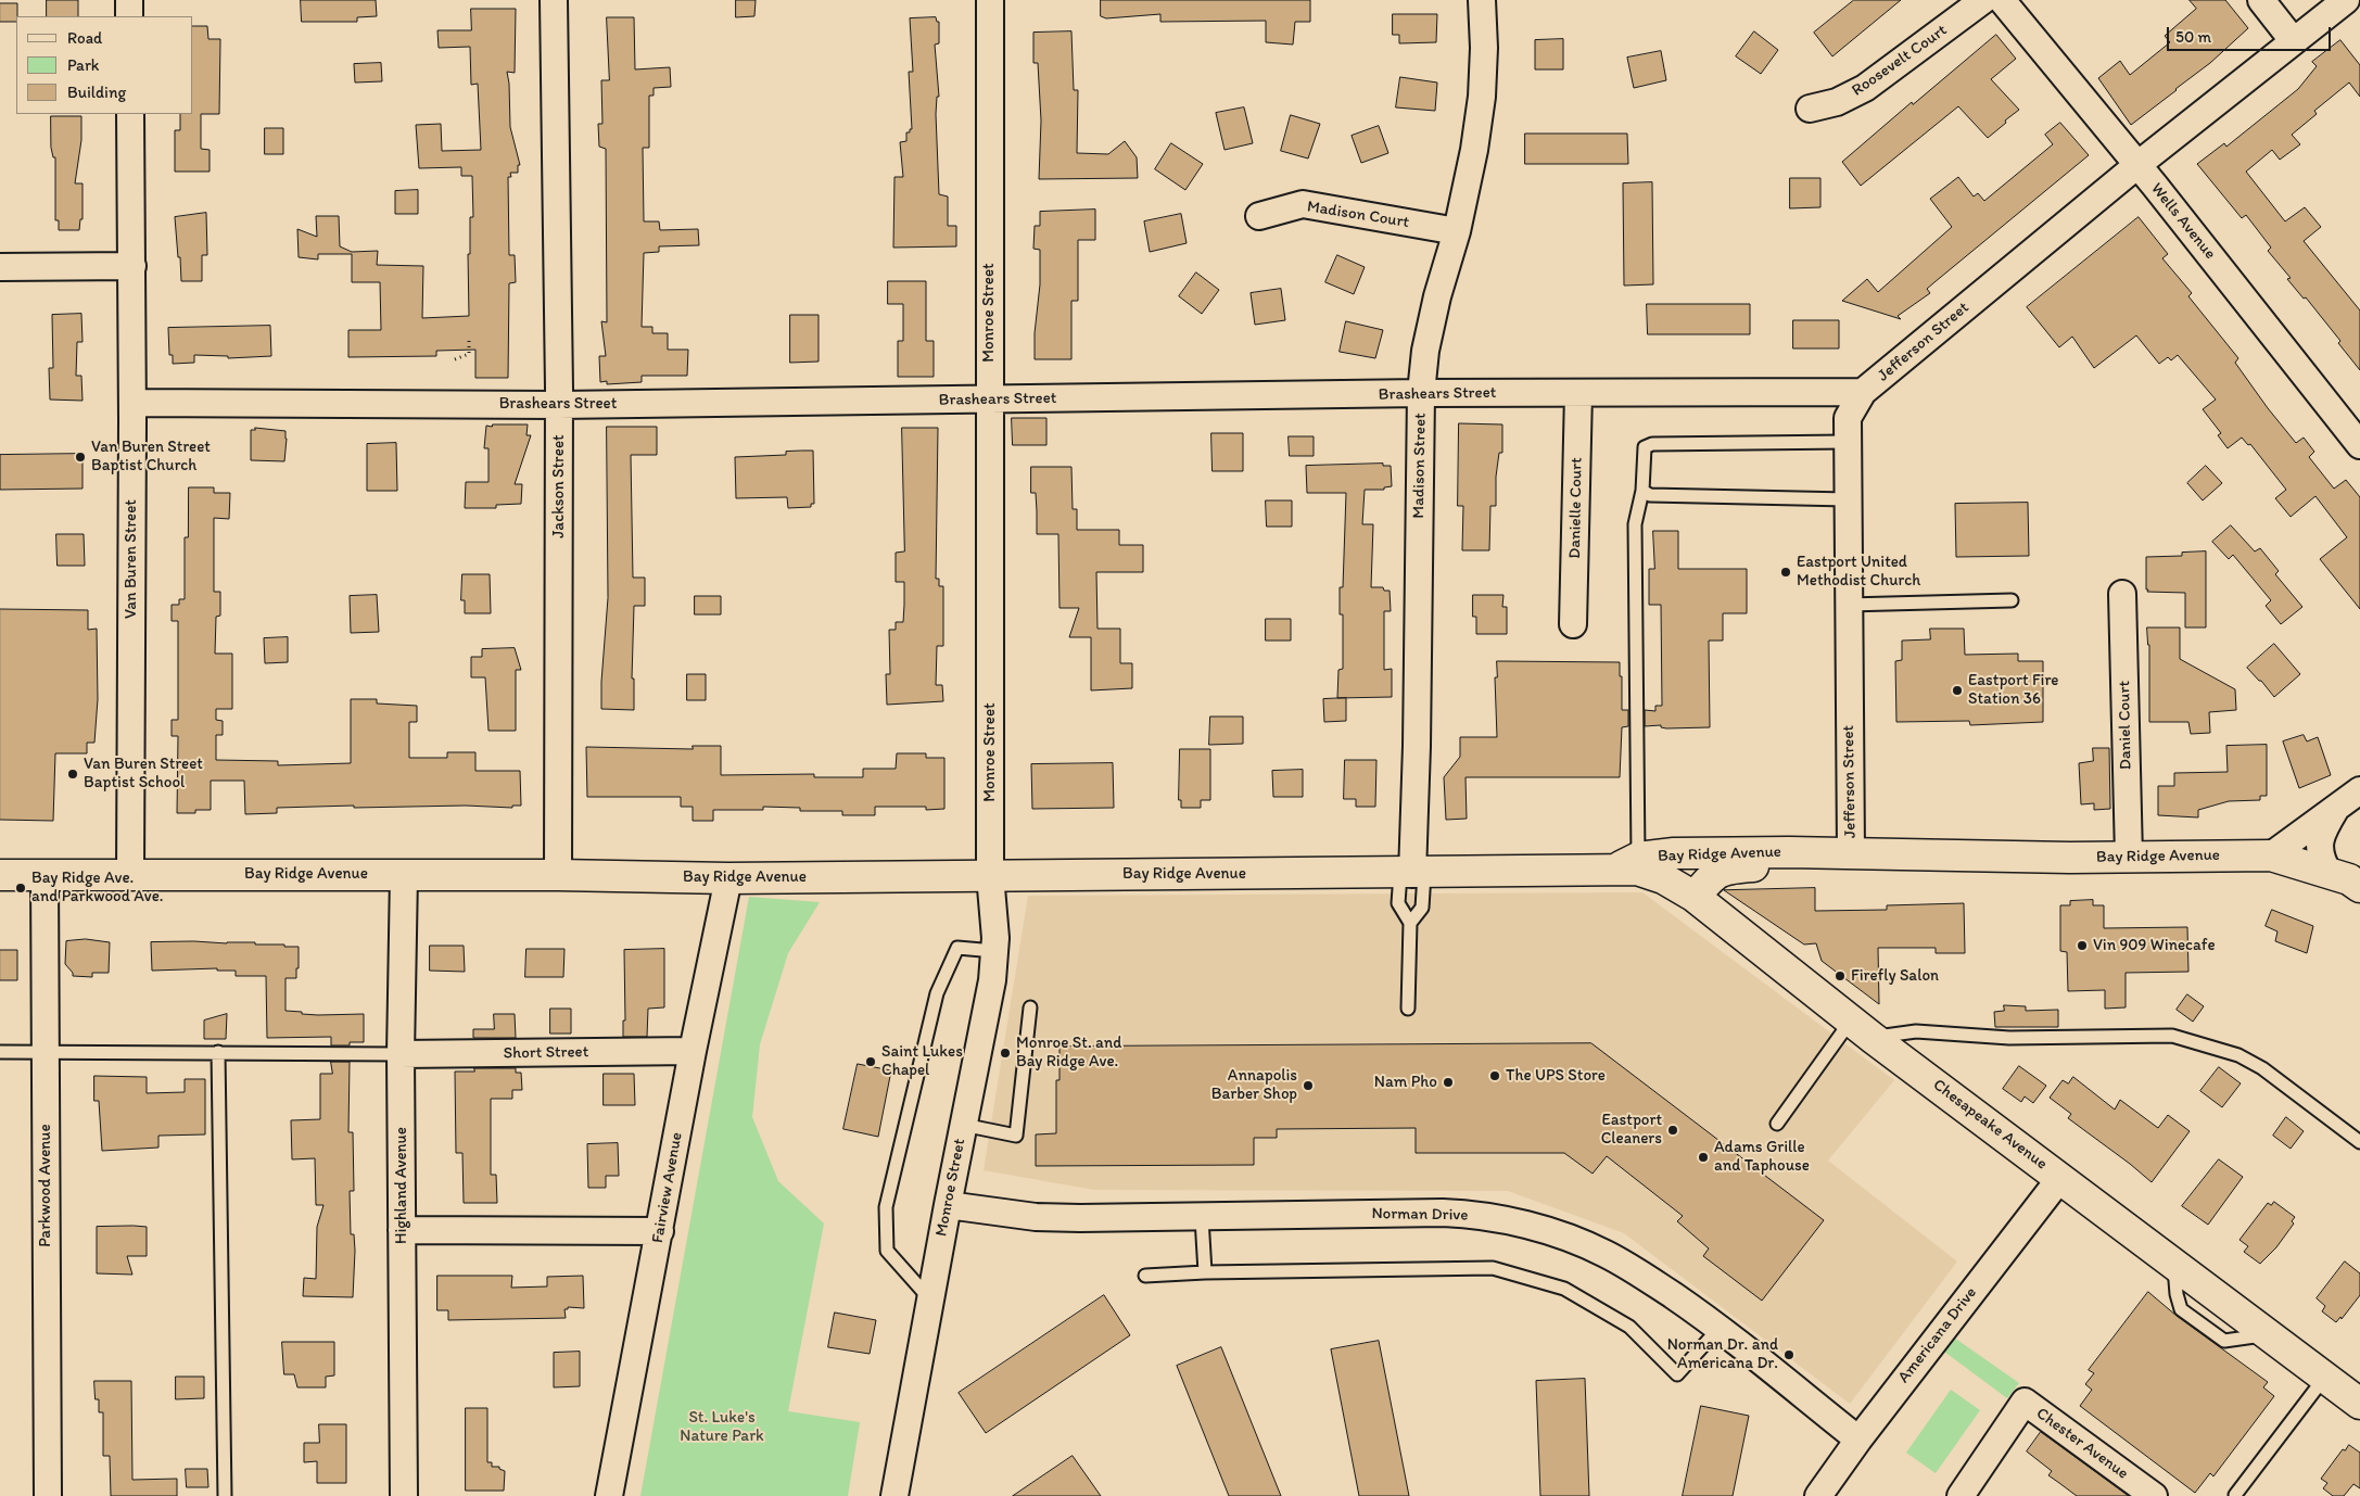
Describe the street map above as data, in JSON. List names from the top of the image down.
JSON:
{
  "streets": {
    "main road": ["Bay Ridge Avenue", "Chesapeake Avenue"],
    "street": [
      "Roosevelt Court",
      "Madison Court",
      "Wells Avenue",
      "Monroe Street",
      "Jefferson Street",
      "Brashears Street",
      "Madison Street",
      "Jackson Street",
      "Danielle Court",
      "Van Buren Street",
      "Daniel Court",
      "Short Street",
      "Parkwood Avenue",
      "Highland Avenue",
      "Fairview Avenue",
      "Norman Drive",
      "Americana Drive",
      "Chester Avenue"
    ]
  },
  "crossings": [
    ["Madison Court", "Madison Street"],
    ["Wells Avenue", "Jefferson Street"],
    ["Monroe Street", "Brashears Street"],
    ["Monroe Street", "Bay Ridge Avenue"],
    ["Monroe Street", "Norman Drive"],
    ["Jefferson Street", "Brashears Street"],
    ["Jefferson Street", "Bay Ridge Avenue"],
    ["Brashears Street", "Madison Street"],
    ["Brashears Street", "Jackson Street"],
    ["Brashears Street", "Danielle Court"],
    ["Brashears Street", "Van Buren Street"],
    ["Madison Street", "Bay Ridge Avenue"],
    ["Jackson Street", "Bay Ridge Avenue"],
    ["Van Buren Street", "Bay Ridge Avenue"],
    ["Daniel Court", "Bay Ridge Avenue"],
    ["Bay Ridge Avenue", "Chesapeake Avenue"],
    ["Bay Ridge Avenue", "Parkwood Avenue"],
    ["Bay Ridge Avenue", "Highland Avenue"],
    ["Bay Ridge Avenue", "Fairview Avenue"],
    ["Short Street", "Highland Avenue"],
    ["Short Street", "Fairview Avenue"],
    ["Chesapeake Avenue", "Americana Drive"],
    ["Norman Drive", "Americana Drive"]
  ],
  "parks": ["St. Luke's Nature Park"],
  "places": [
    "Van Buren Street Baptist Church",
    "Eastport United Methodist Church",
    "Eastport Fire Station 36",
    "Van Buren Street Baptist School",
    "Bay Ridge Ave. and Parkwood Ave.",
    "Vin 909 Winecafe",
    "Firefly Salon",
    "Monroe St. and Bay Ridge Ave.",
    "Saint Lukes Chapel",
    "The UPS Store",
    "Nam Pho",
    "Annapolis Barber Shop",
    "Eastport Cleaners",
    "Adams Grille and Taphouse",
    "Norman Dr. and Americana Dr."
  ],
  "legend": ["Road", "Park", "Building"],
  "scale_bar": "50 m"
}
